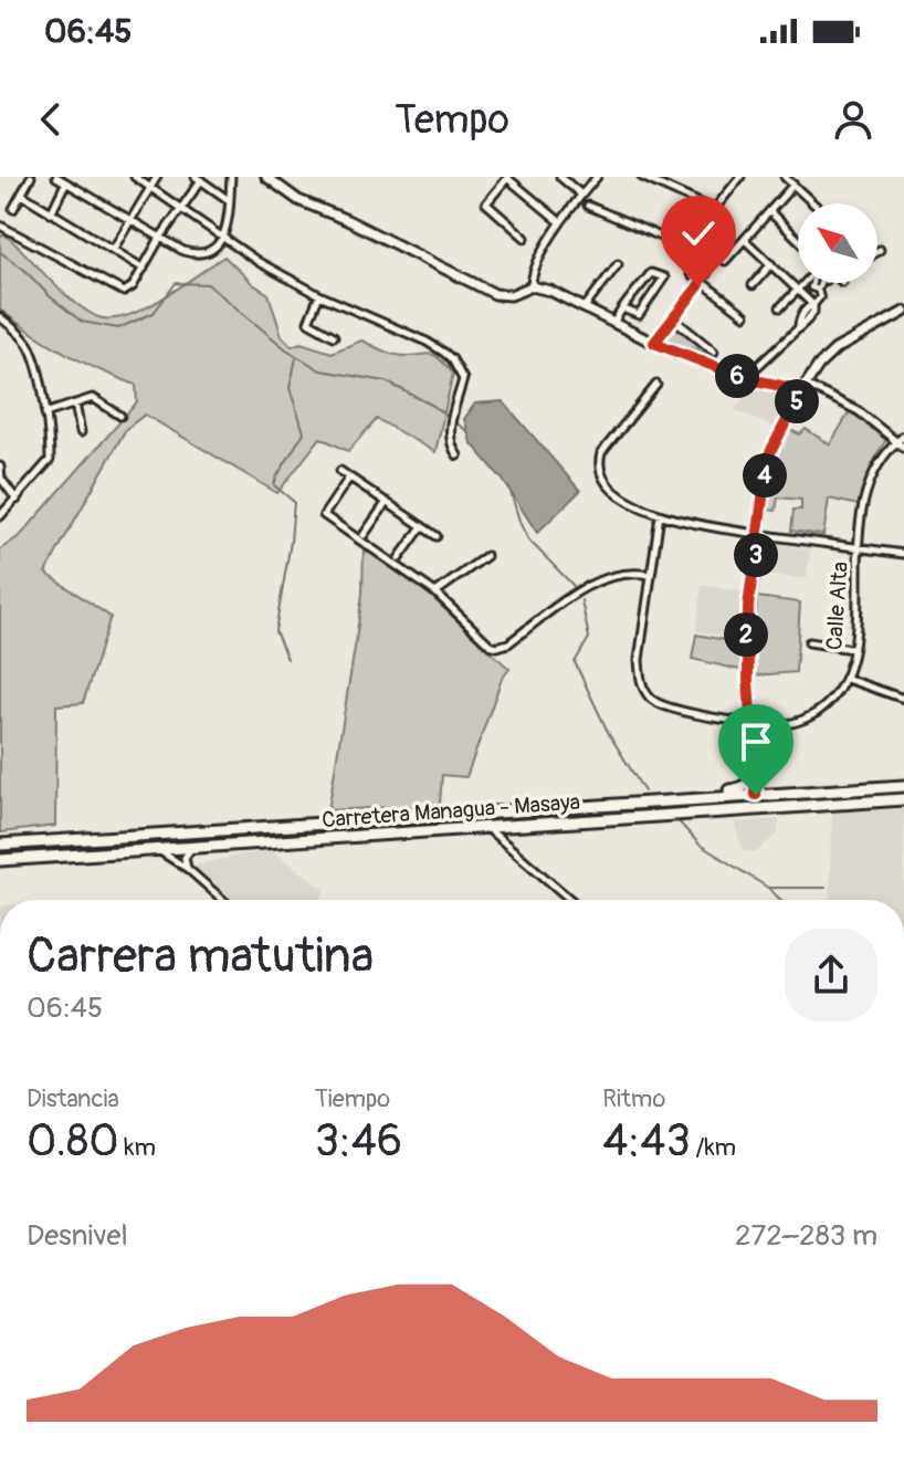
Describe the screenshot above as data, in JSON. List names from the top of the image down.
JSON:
{
  "streets": {
    "highway": ["Carretera Managua - Masaya"],
    "street": ["Calle Alta"]
  },
  "north": "top left",
  "page": {
    "status": "06:45",
    "header": "Tempo",
    "pins": [
      "6",
      "5",
      "4",
      "3",
      "2"
    ],
    "heading": ["Carrera matutina", "06:45"],
    "stats": [
      ["Distancia", "0.80 km"],
      ["Tiempo", "3:46"],
      ["Ritmo", "4:43 /km"]
    ],
    "chart": ["Desnivel", "272–283 m"]
  }
}
